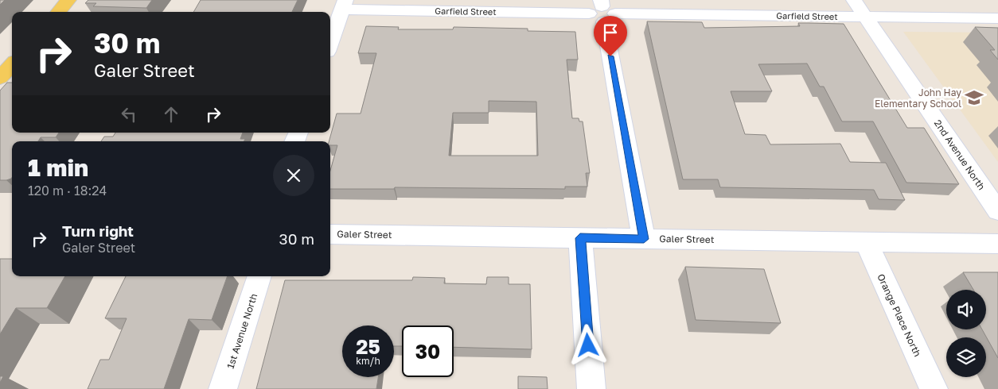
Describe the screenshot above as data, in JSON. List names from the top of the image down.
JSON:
{
  "streets": {
    "street": [
      "Garfield Street",
      "2nd Avenue North",
      "Galer Street",
      "Orange Place North",
      "1st Avenue North"
    ]
  },
  "crossings": [
    ["Garfield Street", "2nd Avenue North"],
    ["Galer Street", "Orange Place North"]
  ],
  "places": {
    "school or university": ["John Hay Elementary School"]
  },
  "page": {
    "turn": ["30 m", "Galer Street"],
    "heading": ["1 min", "120 m · 18:24"],
    "list": [
      {
        "name": "Turn right",
        "note": "Galer Street",
        "value": "30 m"
      }
    ],
    "speed": "25 km/h",
    "limit": "30"
  }
}
